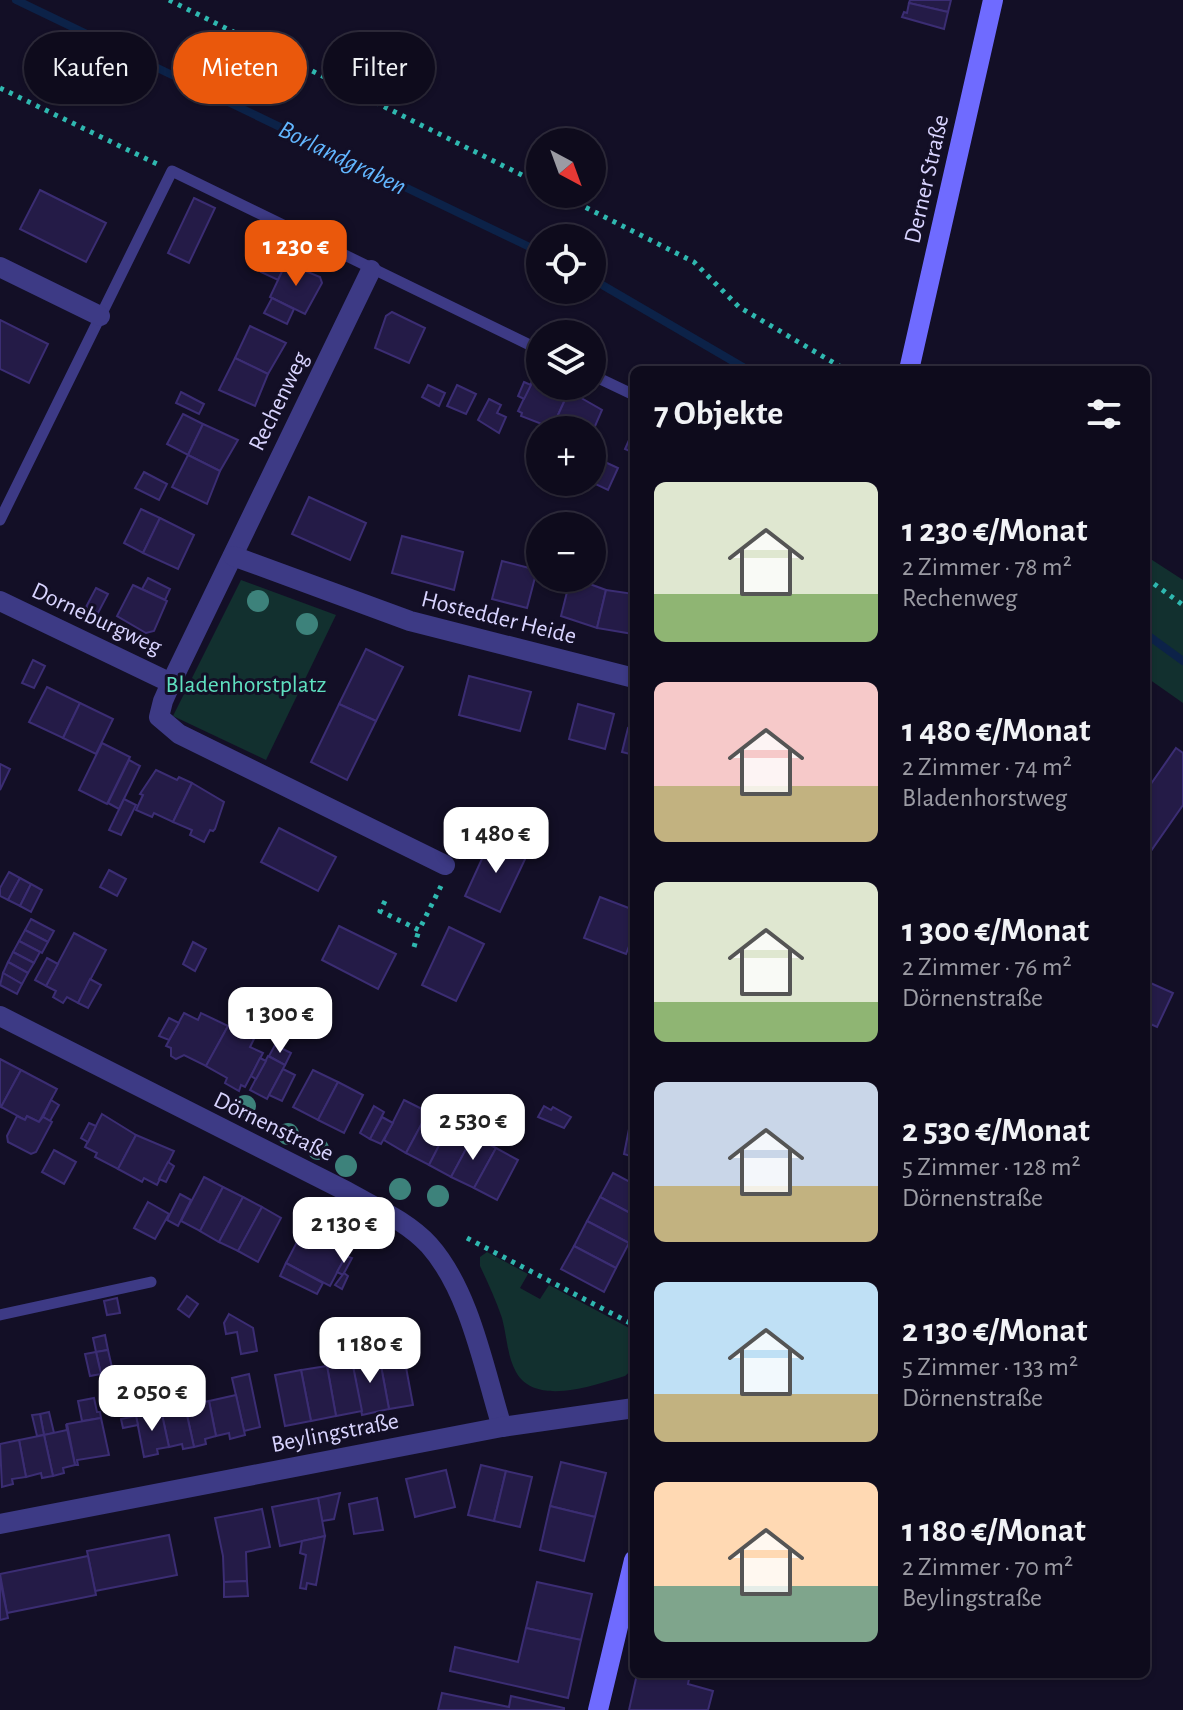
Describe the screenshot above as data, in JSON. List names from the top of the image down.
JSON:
{
  "streets": {
    "main road": ["Derner Straße"],
    "street": [
      "Rechenweg",
      "Hostedder Heide",
      "Dorneburgweg",
      "Dörnenstraße",
      "Beylingstraße"
    ]
  },
  "crossings": [
    ["Rechenweg", "Hostedder Heide"],
    ["Dörnenstraße", "Beylingstraße"]
  ],
  "water": ["Borlandgraben"],
  "parks": ["Bladenhorstplatz"],
  "north": "bottom right",
  "page": {
    "chip": ["Kaufen", "Mieten", "Filter"],
    "map_buttons": ["+", "−"],
    "price": [
      "1 230 €",
      "1 480 €",
      "1 300 €",
      "2 530 €",
      "2 130 €",
      "1 180 €",
      "2 050 €"
    ],
    "heading": "7 Objekte",
    "list": [
      {
        "name": "1 230 €/Monat",
        "note": "2 Zimmer · 78 m² · Rechenweg"
      },
      {
        "name": "1 480 €/Monat",
        "note": "2 Zimmer · 74 m² · Bladenhorstweg"
      },
      {
        "name": "1 300 €/Monat",
        "note": "2 Zimmer · 76 m² · Dörnenstraße"
      },
      {
        "name": "2 530 €/Monat",
        "note": "5 Zimmer · 128 m² · Dörnenstraße"
      },
      {
        "name": "2 130 €/Monat",
        "note": "5 Zimmer · 133 m² · Dörnenstraße"
      },
      {
        "name": "1 180 €/Monat",
        "note": "2 Zimmer · 70 m² · Beylingstraße"
      }
    ]
  }
}
